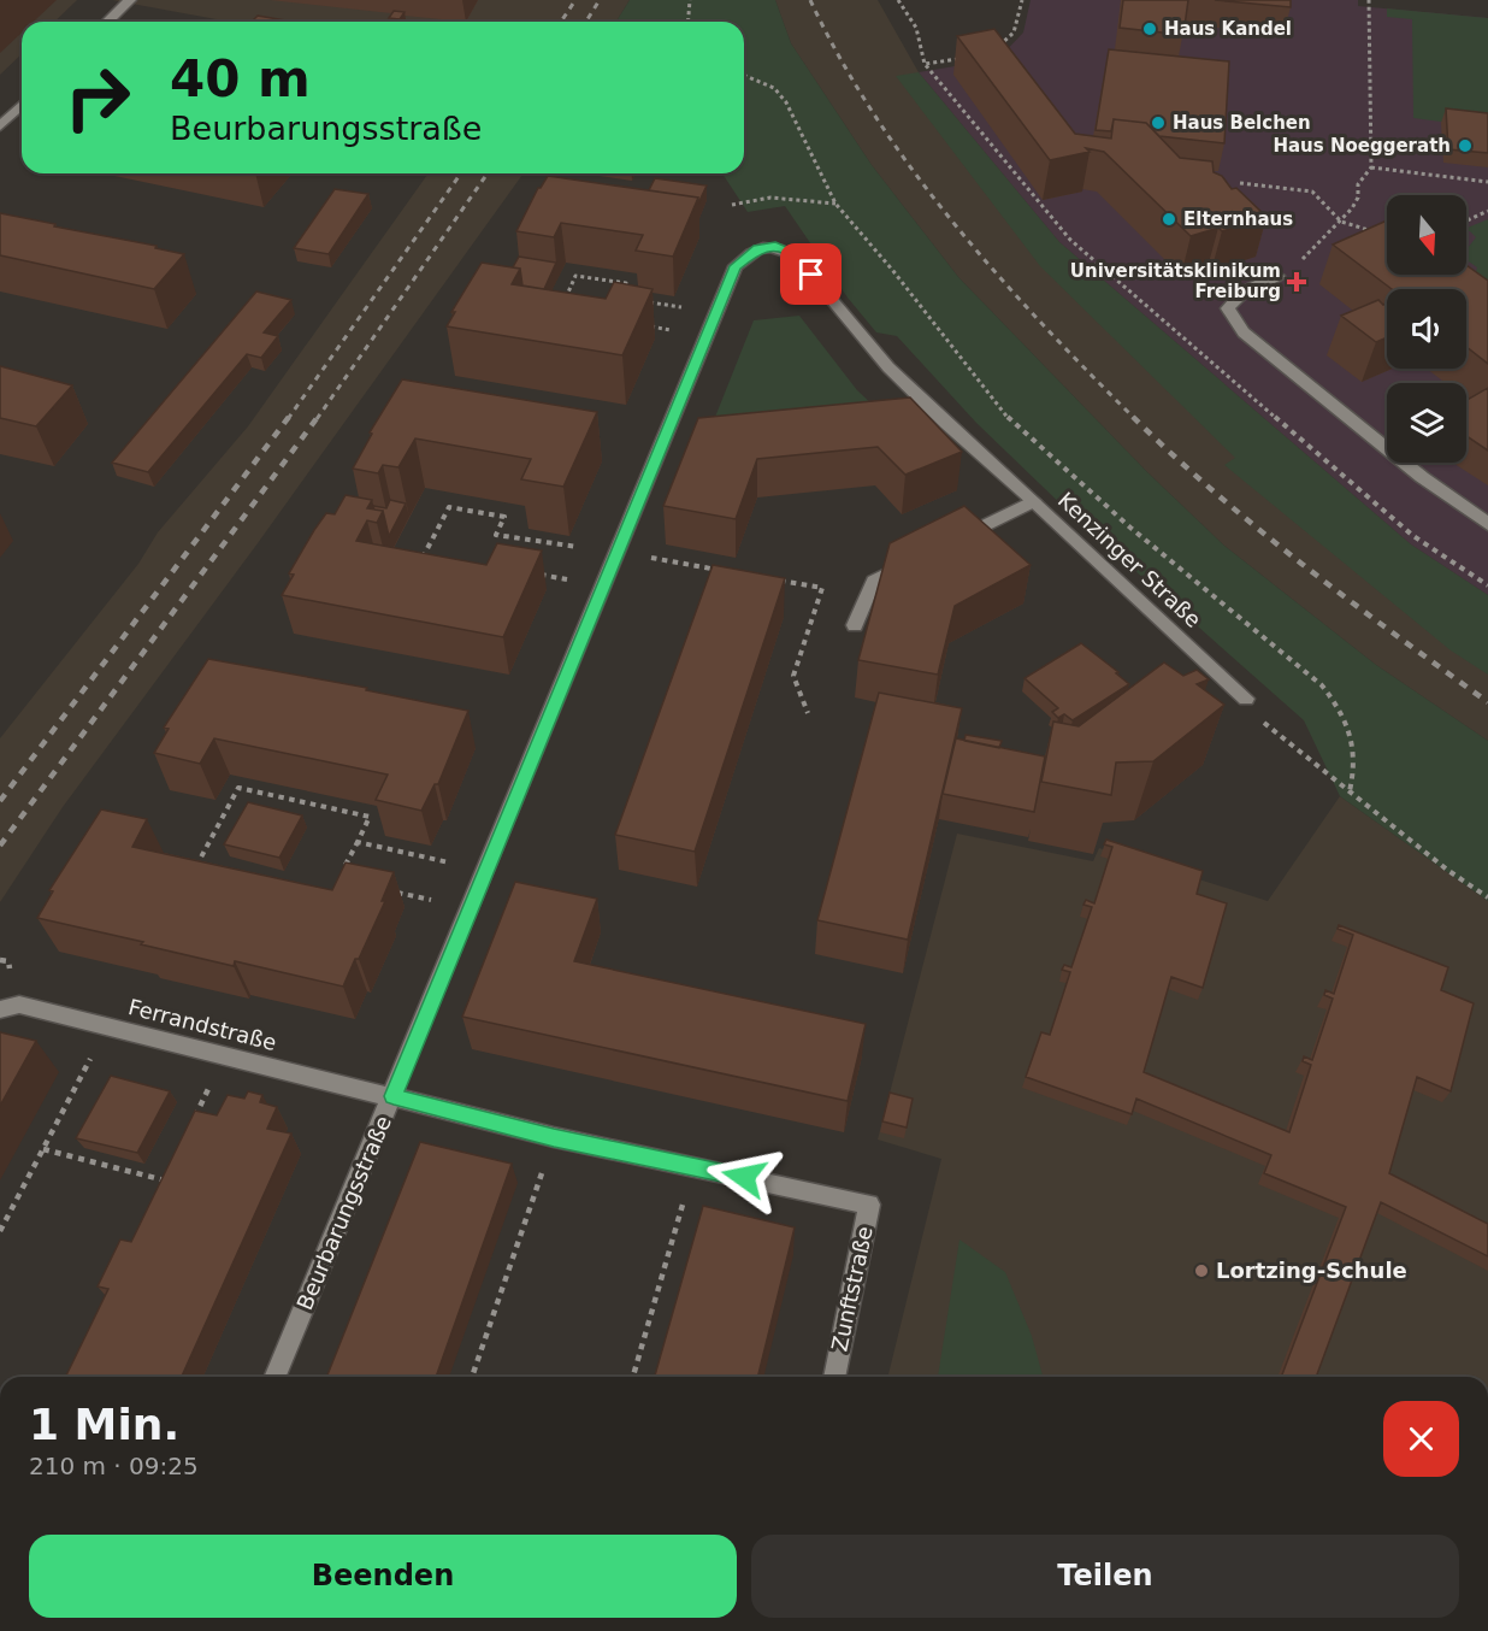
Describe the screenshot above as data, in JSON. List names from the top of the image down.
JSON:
{
  "streets": {
    "street": [
      "Kenzinger Straße",
      "Ferrandstraße",
      "Beurbarungsstraße",
      "Zunftstraße"
    ]
  },
  "crossings": [
    ["Kenzinger Straße", "Beurbarungsstraße"],
    ["Ferrandstraße", "Beurbarungsstraße"],
    ["Ferrandstraße", "Zunftstraße"],
    ["Beurbarungsstraße", "Zunftstraße"]
  ],
  "places": {
    "other": [
      "Haus Kandel",
      "Haus Belchen",
      "Haus Noeggerath",
      "Elternhaus",
      "Lortzing-Schule"
    ],
    "health": ["Universitätsklinikum Freiburg"]
  },
  "north": "bottom",
  "page": {
    "turn": ["40 m", "Beurbarungsstraße"],
    "heading": ["1 Min.", "210 m · 09:25"],
    "buttons": ["Beenden", "Teilen"]
  }
}
